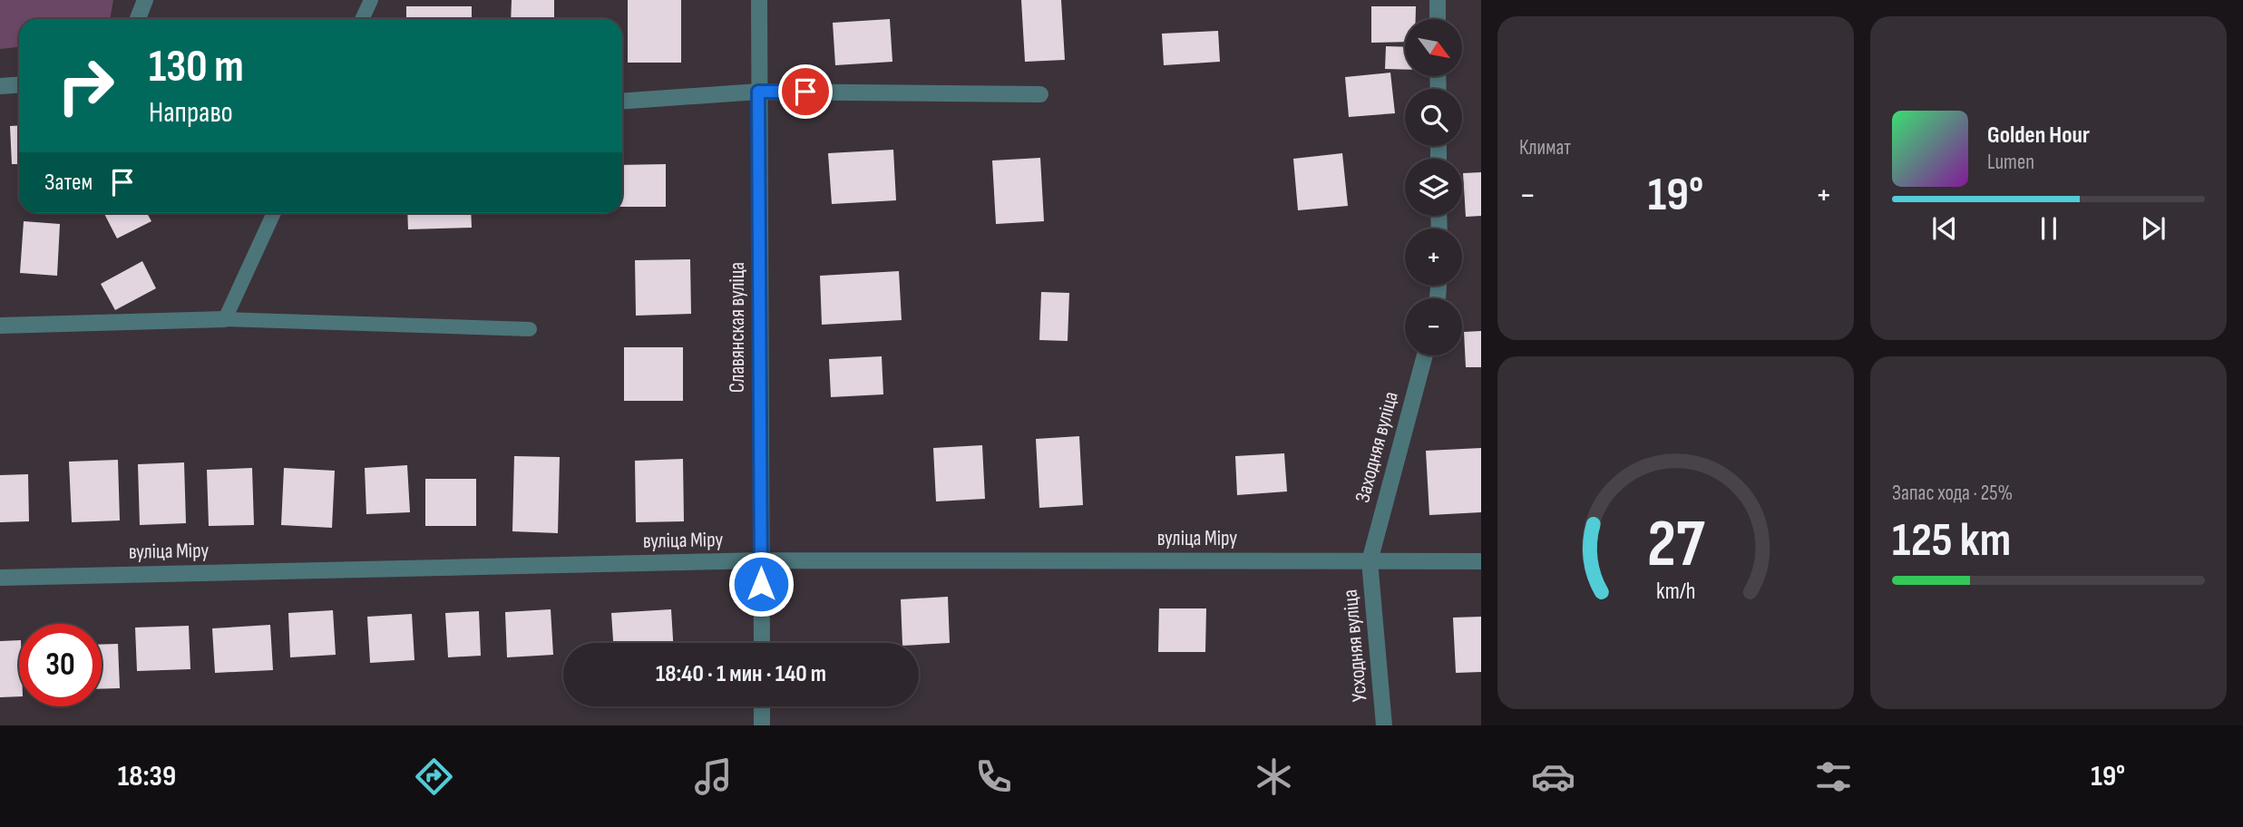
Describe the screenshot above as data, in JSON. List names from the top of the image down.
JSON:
{
  "streets": {
    "street": [
      "Славянская вуліца",
      "Заходняя вуліца",
      "вуліца Міру",
      "Усходняя вуліца"
    ]
  },
  "crossings": [
    ["Славянская вуліца", "вуліца Міру"],
    ["Заходняя вуліца", "вуліца Міру"],
    ["Заходняя вуліца", "Усходняя вуліца"],
    ["вуліца Міру", "Усходняя вуліца"]
  ],
  "north": "bottom right",
  "page": {
    "tile": [
      "Климат",
      ["Запас хода · 25%", "125 km"]
    ],
    "map_buttons": ["+", "−"],
    "turn": ["130 m", "Направо"],
    "song": ["Golden Hour", "Lumen"],
    "then": "Затем",
    "heat": ["−", "19°", "+"],
    "limit": "30",
    "trip": "18:40 · 1 мин · 140 m",
    "tabs": ["18:39", "19°"],
    "gauge": ["27", "km/h"]
  }
}
